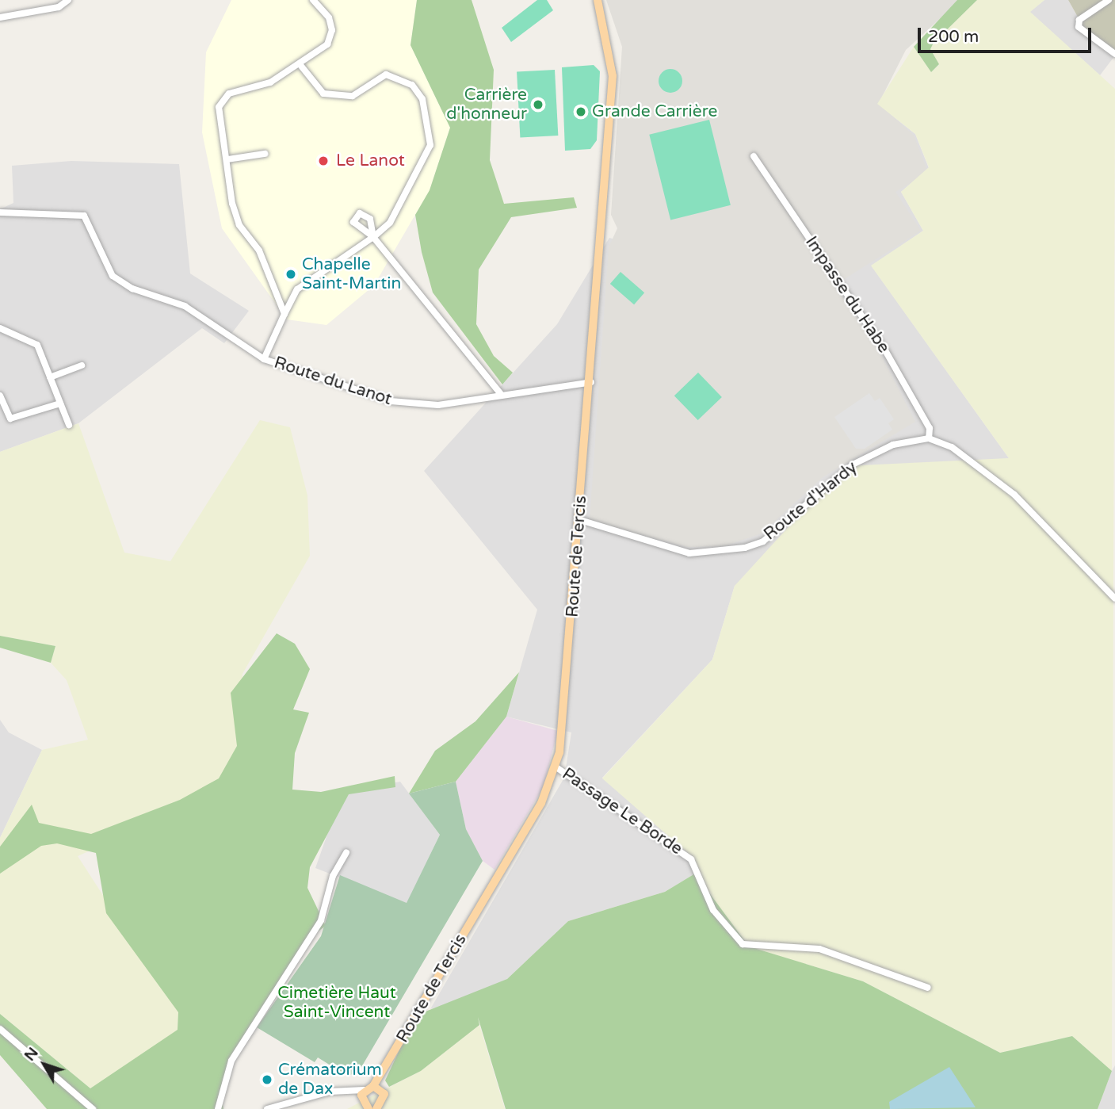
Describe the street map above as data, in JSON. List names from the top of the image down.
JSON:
{
  "streets": {
    "main road": ["Route de Tercis"],
    "street": [
      "Impasse du Habe",
      "Route du Lanot",
      "Route d'Hardy",
      "Passage Le Borde"
    ]
  },
  "crossings": [
    ["Impasse du Habe", "Route d'Hardy"],
    ["Route du Lanot", "Route de Tercis"],
    ["Route d'Hardy", "Route de Tercis"],
    ["Route de Tercis", "Passage Le Borde"]
  ],
  "parks": ["Cimetière Haut Saint-Vincent"],
  "places": [
    "Carrière d'honneur",
    "Grande Carrière",
    "Le Lanot",
    "Chapelle Saint-Martin",
    "Crématorium de Dax"
  ],
  "scale_bar": "200 m",
  "north": "top left"
}
